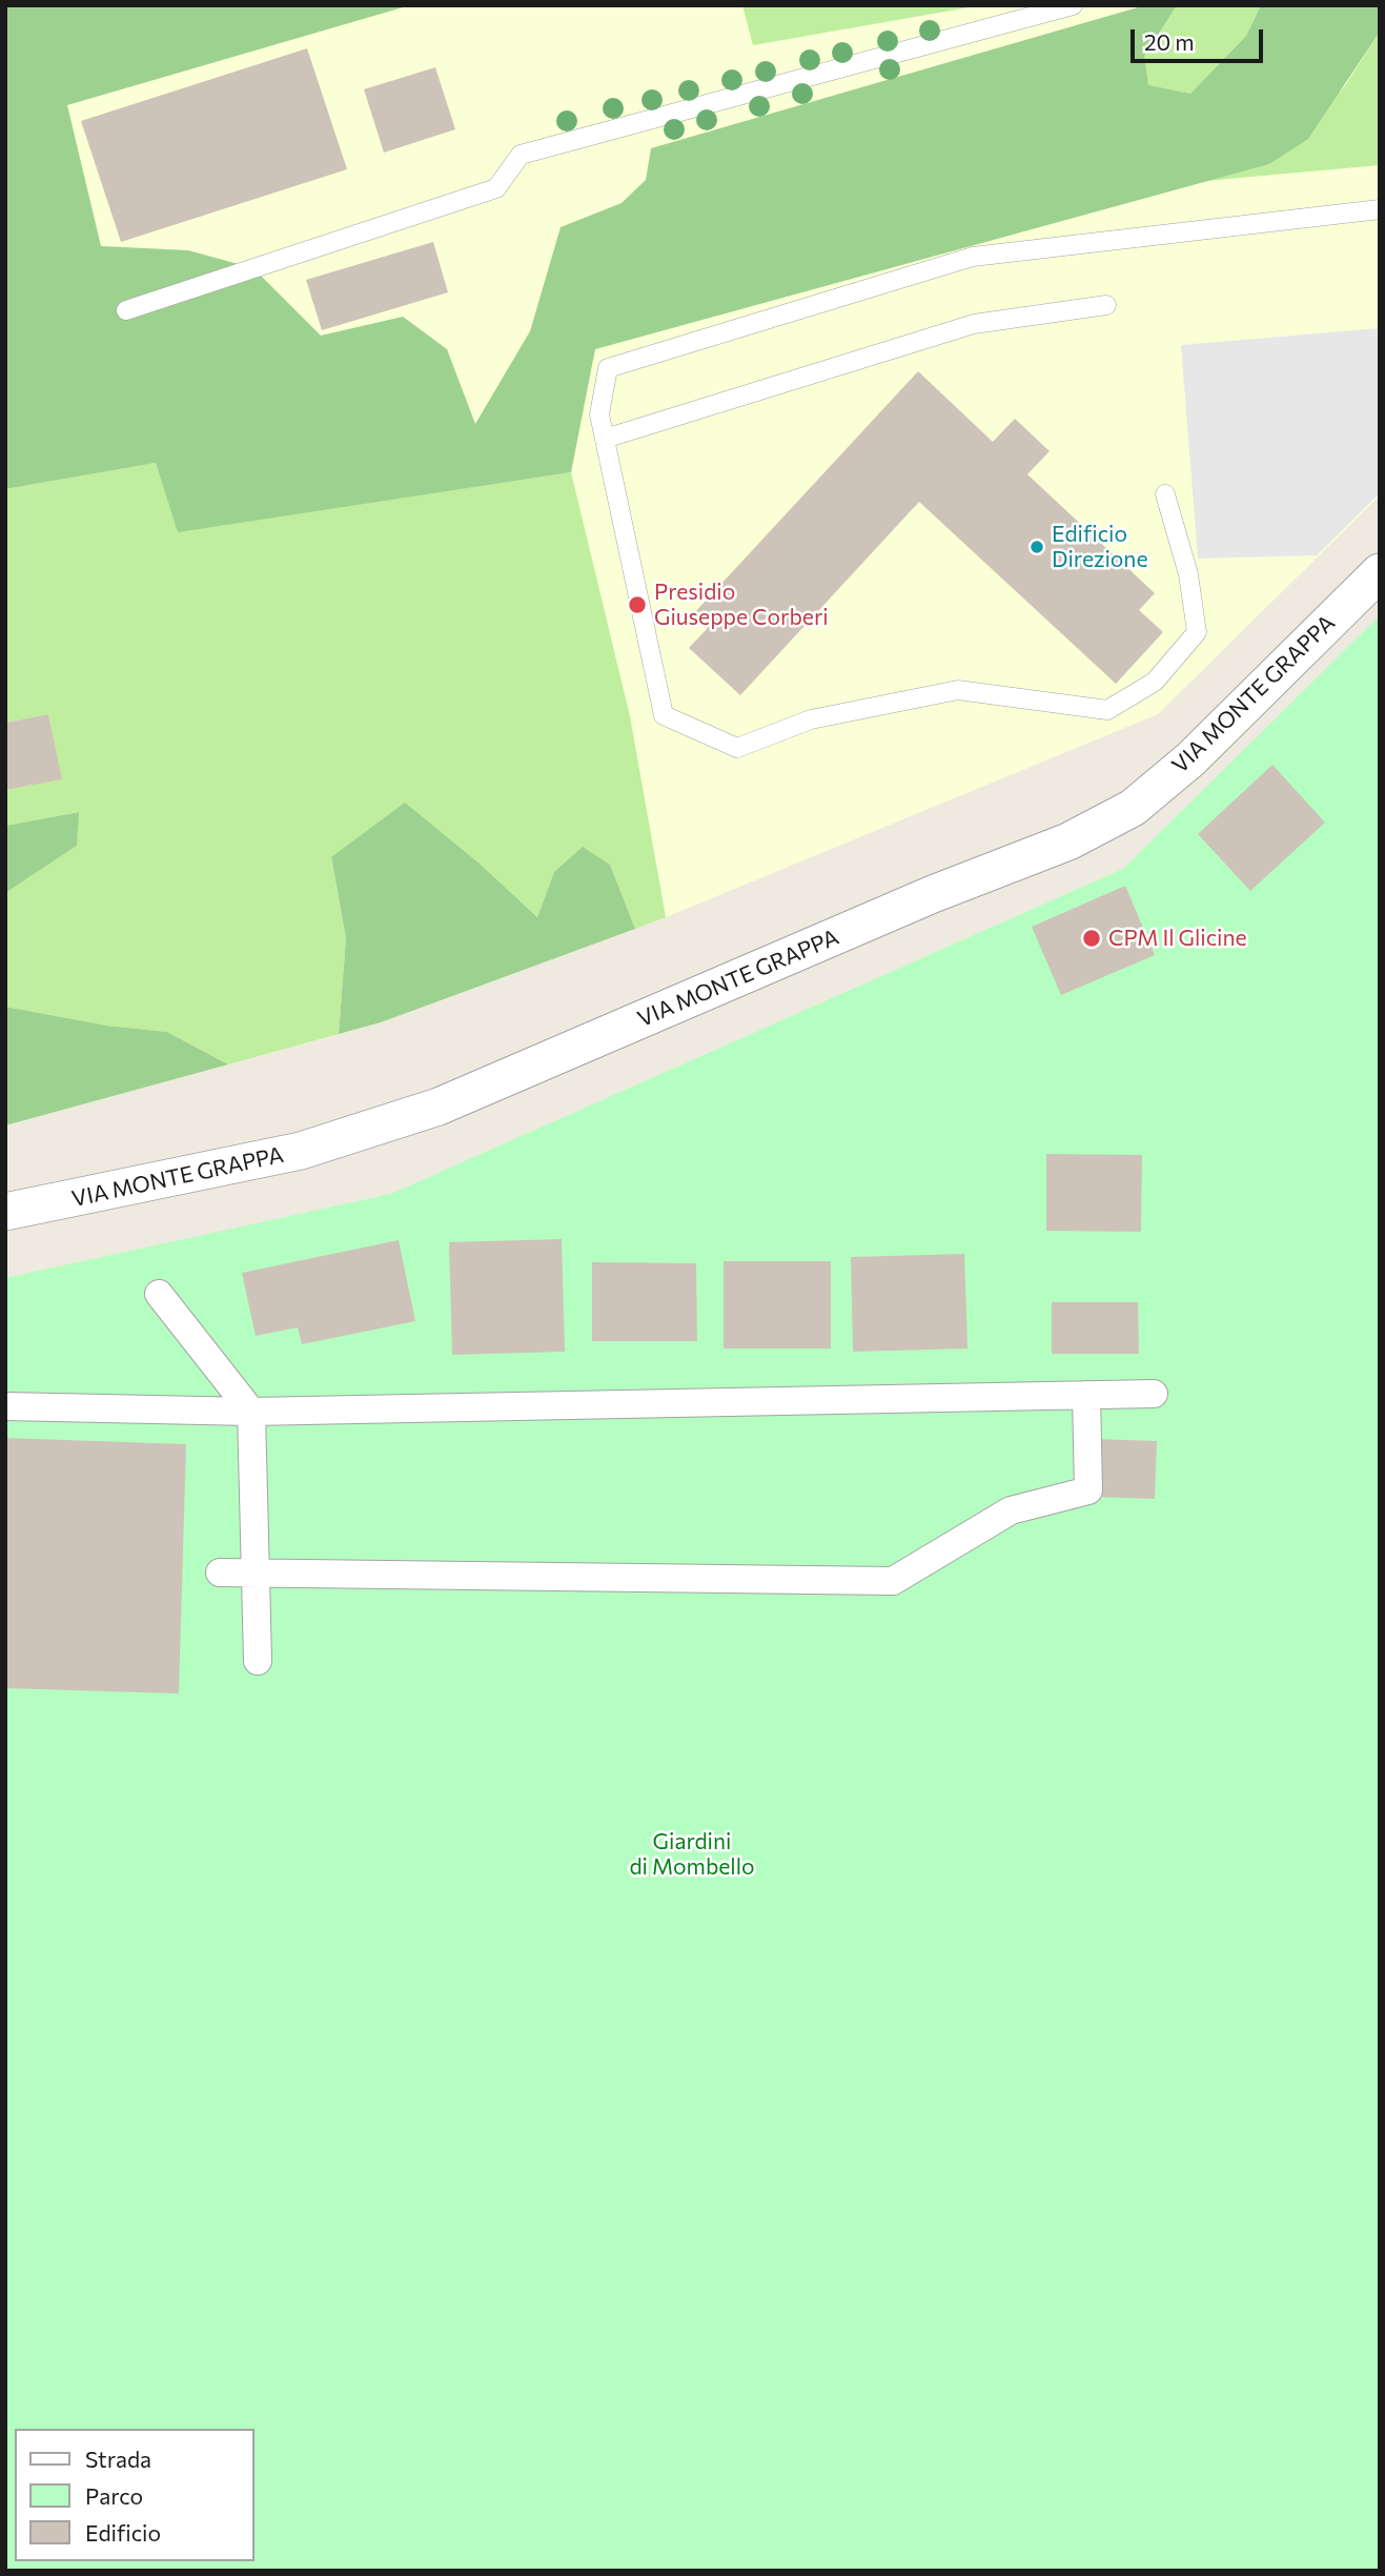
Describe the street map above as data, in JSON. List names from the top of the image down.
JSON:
{
  "streets": {
    "street": ["VIA MONTE GRAPPA"]
  },
  "parks": ["Giardini di Mombello"],
  "places": ["Edificio Direzione", "Presidio Giuseppe Corberi", "CPM Il Glicine"],
  "legend": ["Strada", "Parco", "Edificio"],
  "scale_bar": "20 m"
}
